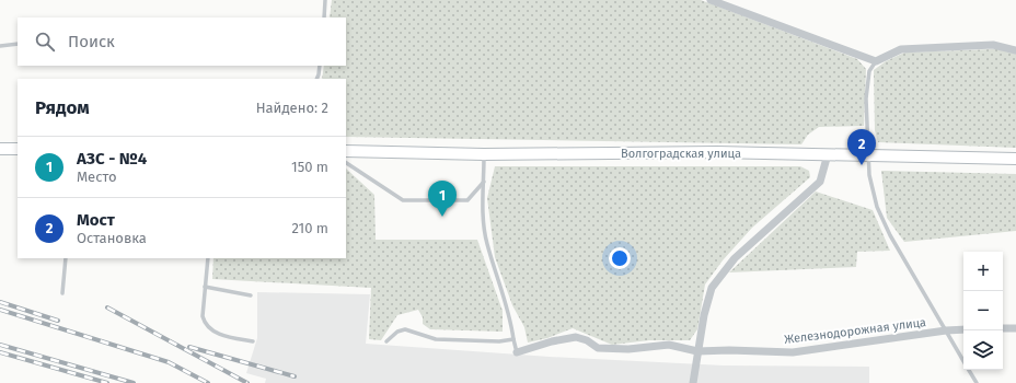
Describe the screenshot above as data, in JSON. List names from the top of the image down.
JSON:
{
  "streets": {
    "main road": ["Волгоградская улица"],
    "street": ["Железнодорожная улица"]
  },
  "page": {
    "search": "Поиск",
    "heading": ["Рядом", "Найдено: 2"],
    "pins": ["2", "1"],
    "list": [
      {
        "mark": "1",
        "name": "АЗС - №4",
        "note": "Место",
        "value": "150 m"
      },
      {
        "mark": "2",
        "name": "Мост",
        "note": "Остановка",
        "value": "210 m"
      }
    ],
    "map_buttons": ["+", "−"]
  }
}
